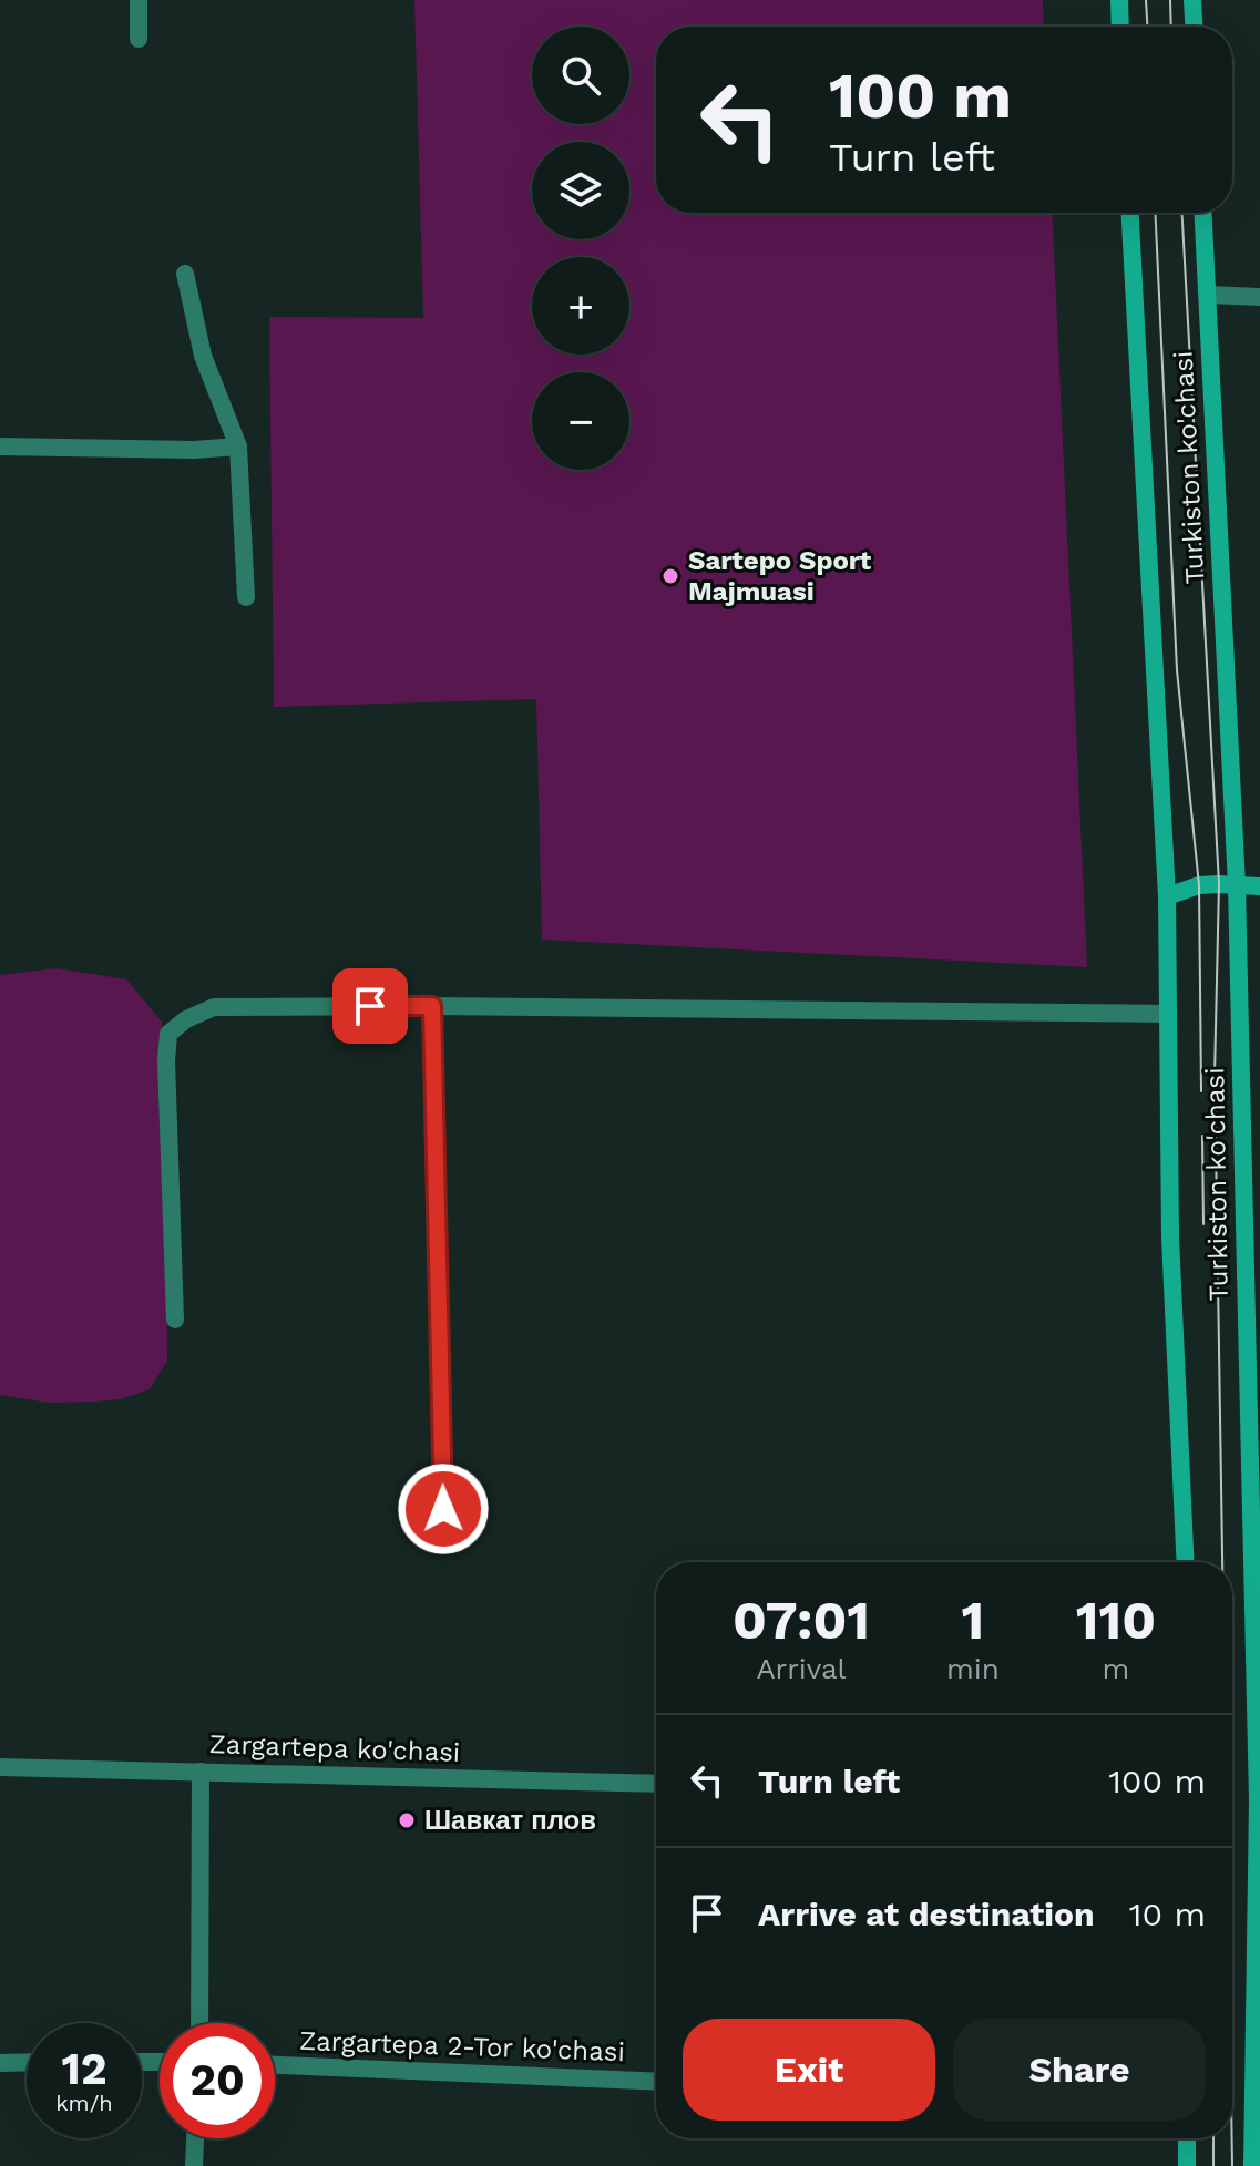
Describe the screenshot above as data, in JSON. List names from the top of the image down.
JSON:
{
  "streets": {
    "main road": ["Turkiston ko'chasi"],
    "street": ["Zargartepa ko'chasi", "Zargartepa 2-Tor ko'chasi"]
  },
  "places": ["Sartepo Sport Majmuasi", "Шавкат плов"],
  "page": {
    "map_buttons": ["+", "−"],
    "turn": ["100 m", "Turn left"],
    "eta": [
      "07:01",
      "Arrival",
      "1",
      "min",
      "110",
      "m"
    ],
    "list": [
      {
        "name": "Turn left",
        "value": "100 m"
      },
      {
        "name": "Arrive at destination",
        "value": "10 m"
      }
    ],
    "buttons": ["Exit", "Share"],
    "speed": "12 km/h",
    "limit": "20"
  }
}
